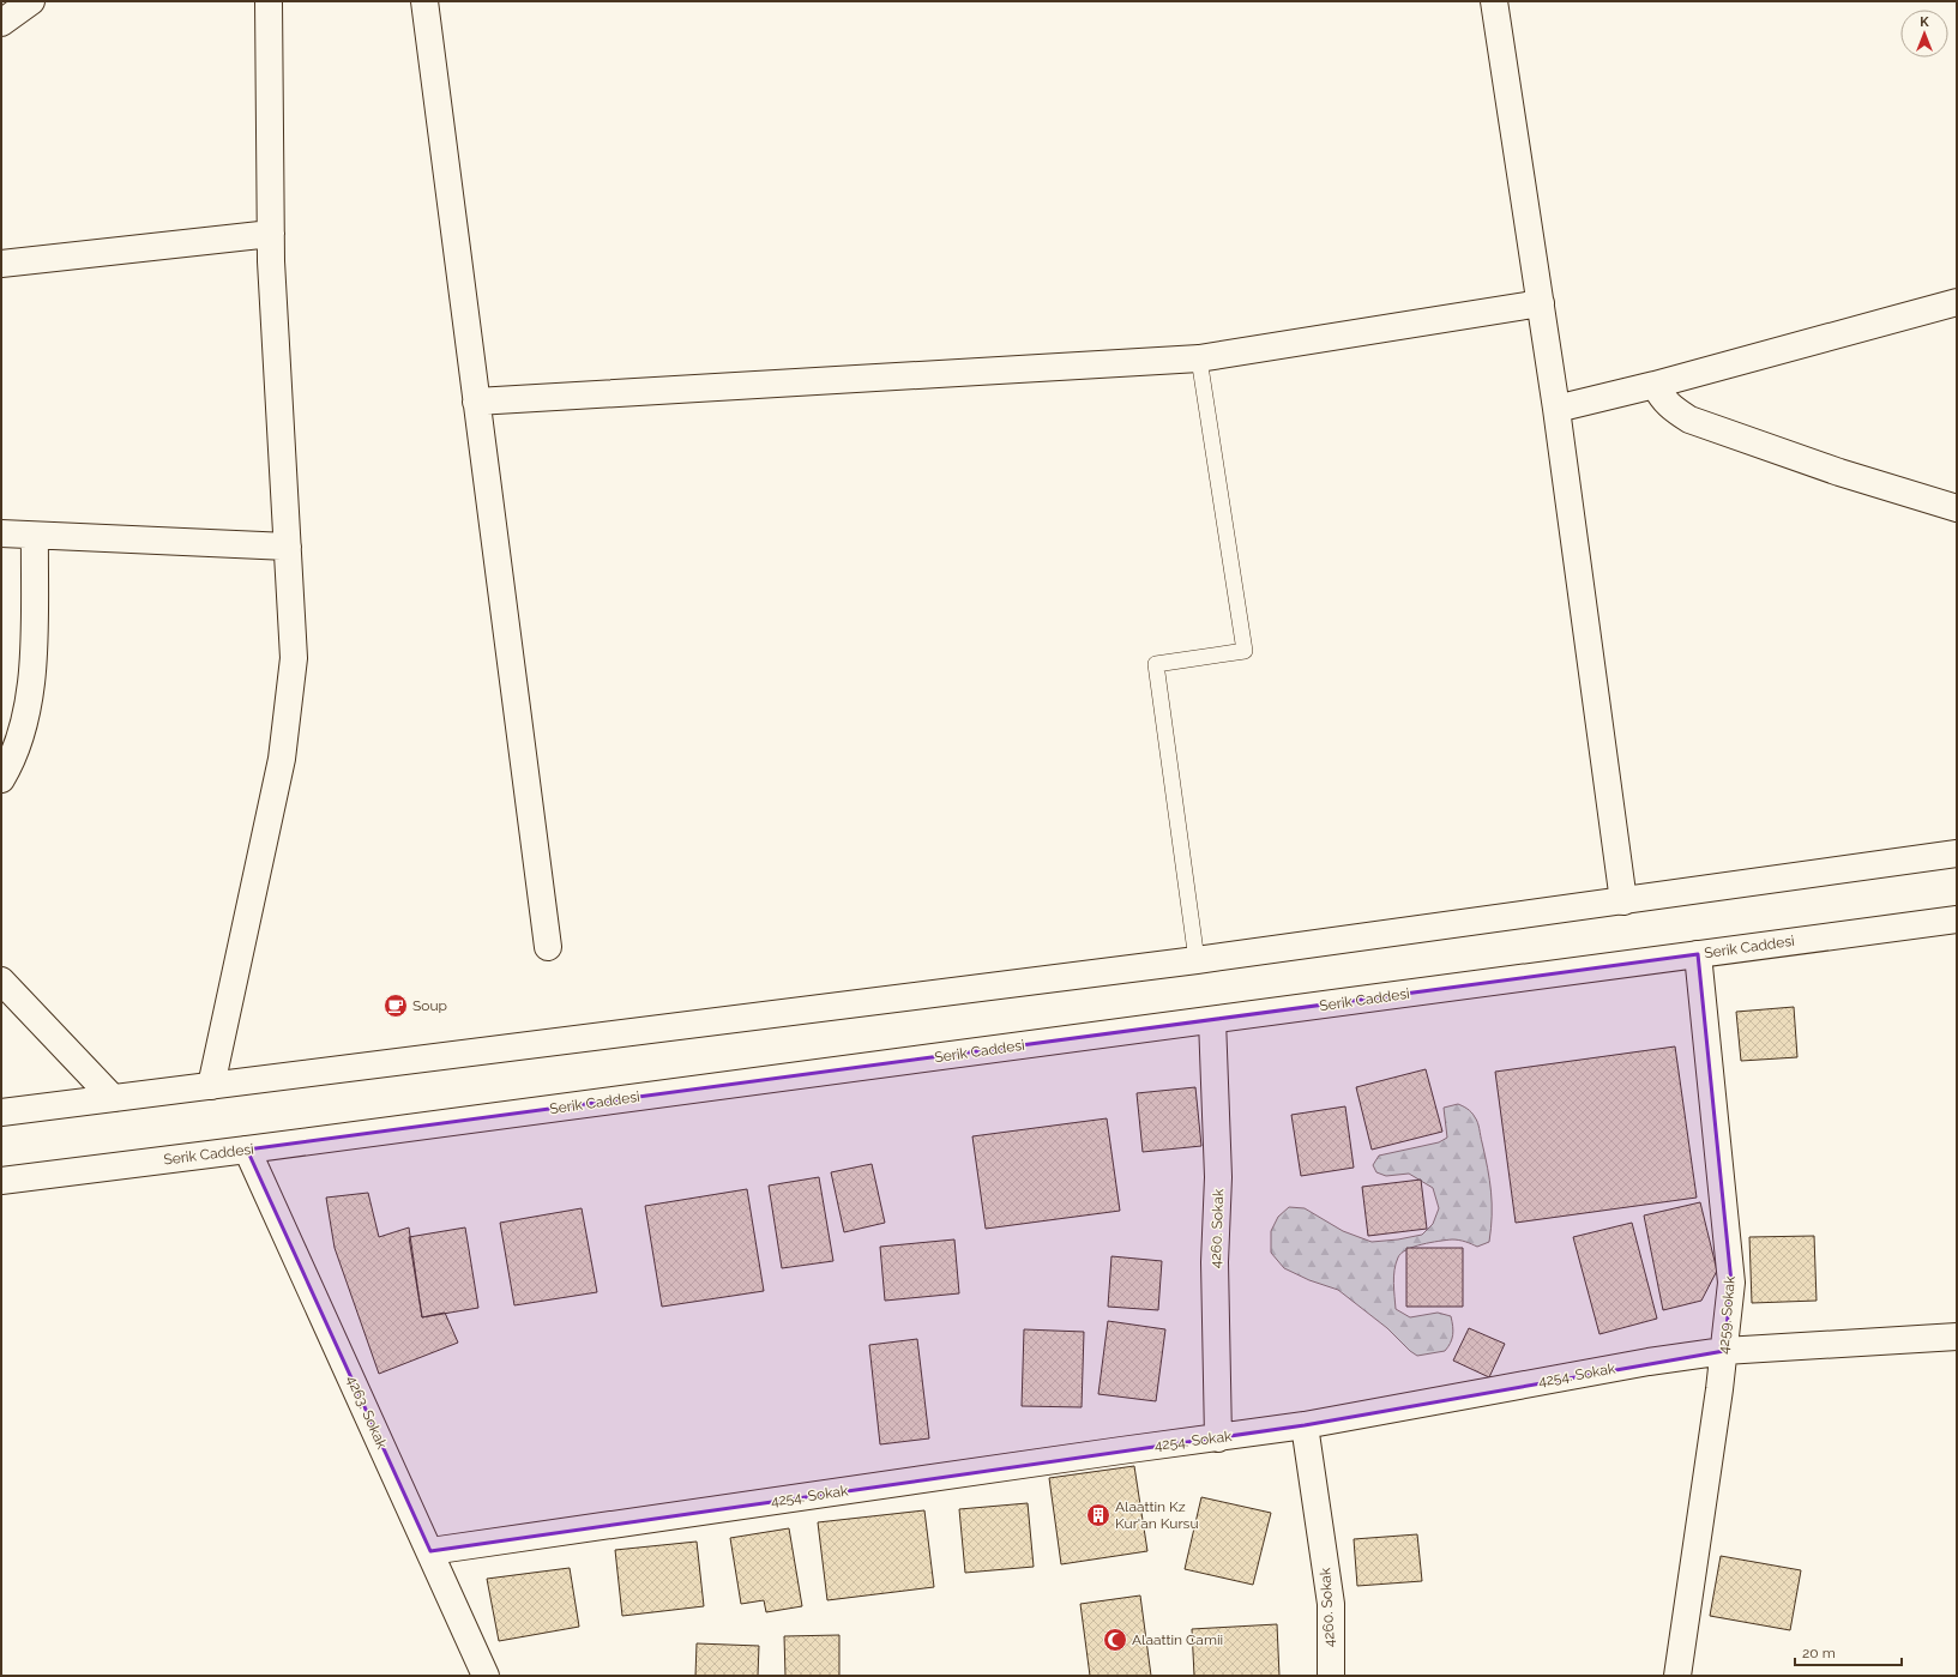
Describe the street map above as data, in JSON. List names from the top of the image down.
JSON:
{
  "streets": {
    "main road": [
      "Serik Caddesi",
      "4260. Sokak",
      "4259. Sokak",
      "4254. Sokak",
      "4263. Sokak"
    ]
  },
  "crossings": [
    ["Serik Caddesi", "4260. Sokak"],
    ["Serik Caddesi", "4259. Sokak"],
    ["Serik Caddesi", "4263. Sokak"],
    ["4260. Sokak", "4254. Sokak"],
    ["4259. Sokak", "4254. Sokak"],
    ["4254. Sokak", "4263. Sokak"]
  ],
  "places": {
    "cafe": ["Soup"],
    "building": ["Alaattin Kz Kur'an Kursu"],
    "mosque": ["Alaattin Camii"]
  },
  "scale_bar": "20 m",
  "north": "top"
}
